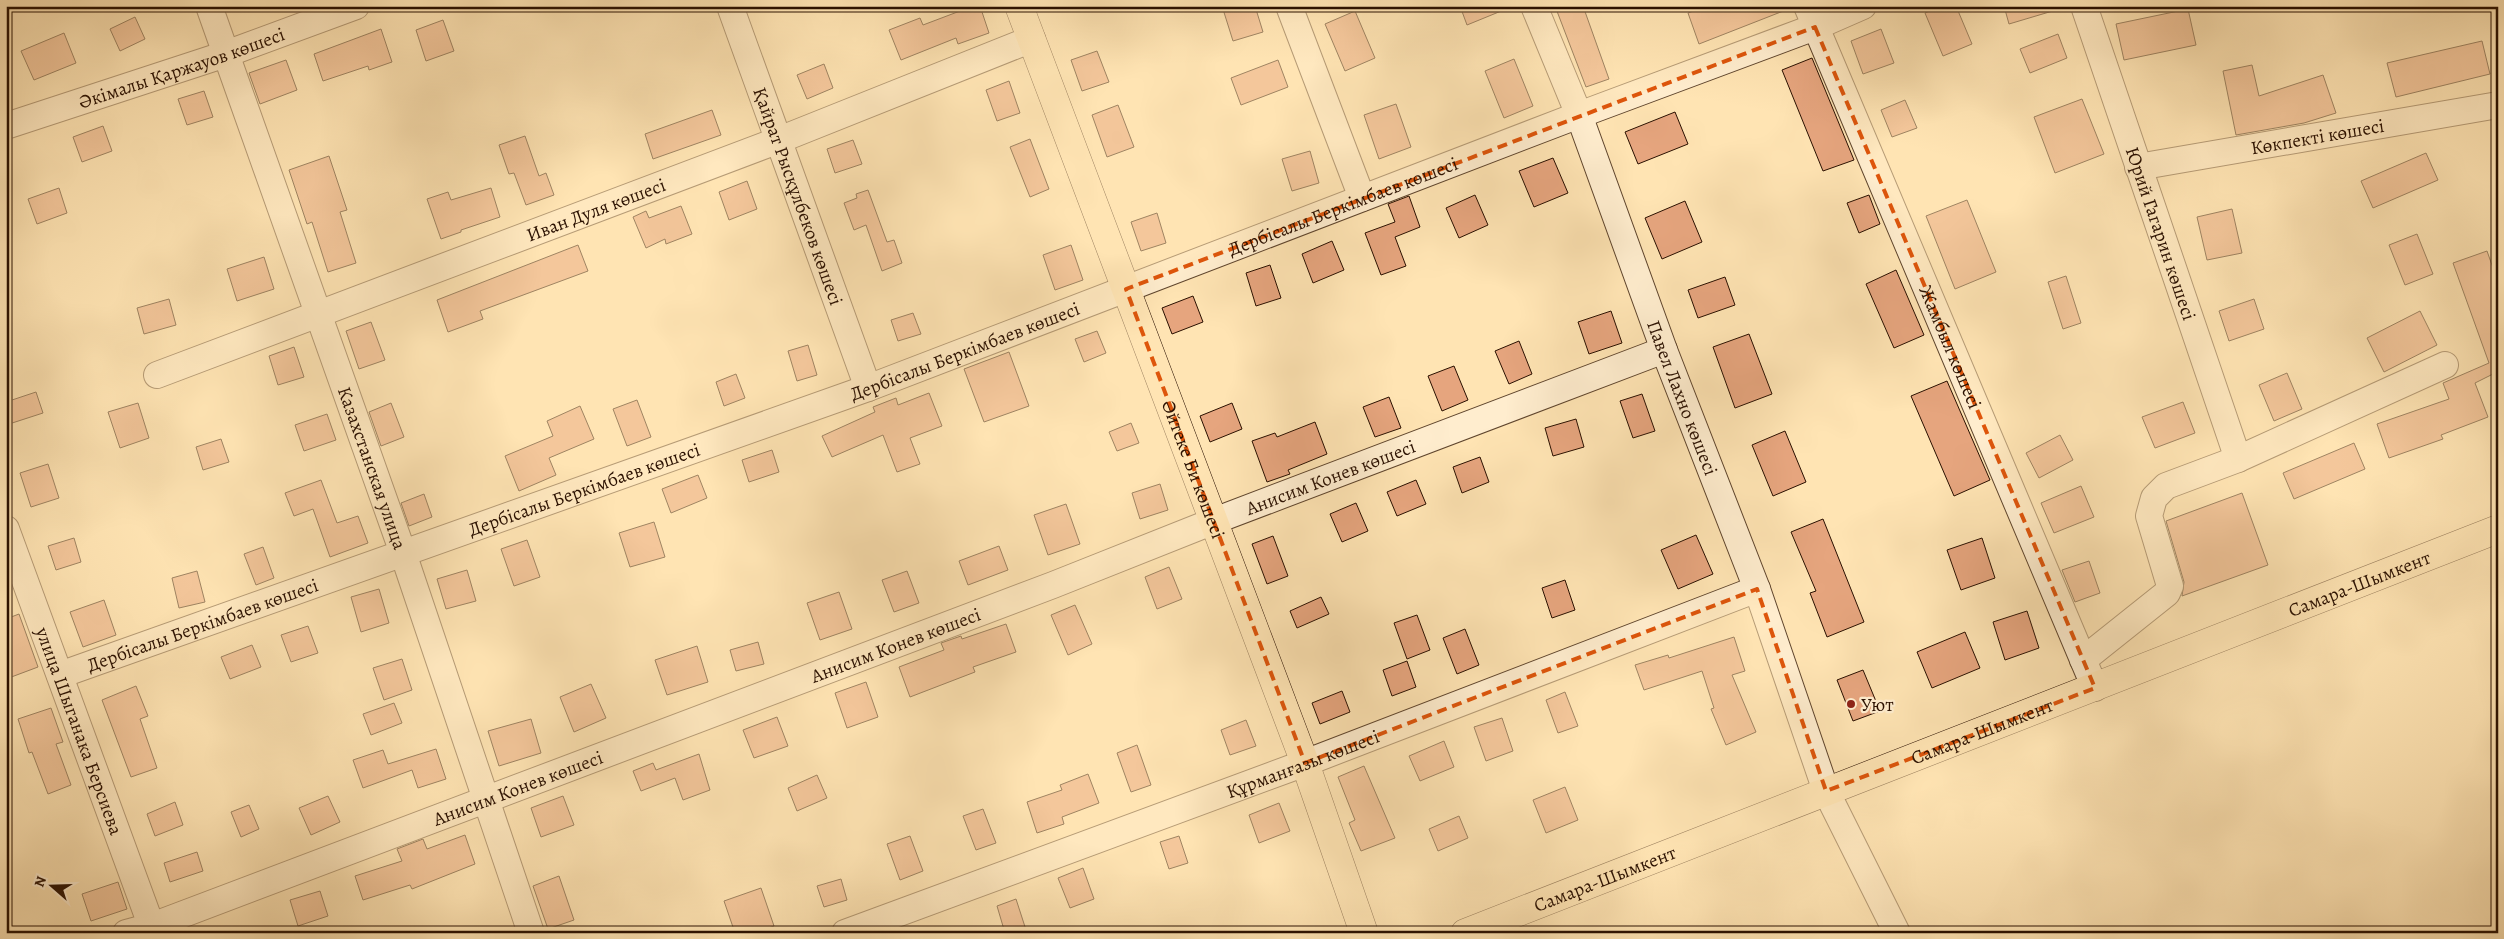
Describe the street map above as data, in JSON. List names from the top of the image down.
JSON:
{
  "streets": {
    "main road": ["Әйтеке Би көшесі", "Самара-Шымкент"],
    "street": [
      "Әкімалы Қаржауов көшесі",
      "Көкпекті көшесі",
      "Қайрат Рысқұлбеков көшесі",
      "Дербісалы Беркімбаев көшесі",
      "Иван Дуля көшесі",
      "Юрий Гагарин көшесі",
      "Жамбыл көшесі",
      "Павел Лахно көшесі",
      "Казахстанская улица",
      "Анисим Конев көшесі",
      "улица Шыганака Берсиева",
      "Құрманғазы көшесі"
    ]
  },
  "crossings": [
    ["Әкімалы Қаржауов көшесі", "Казахстанская улица"],
    ["Көкпекті көшесі", "Юрий Гагарин көшесі"],
    ["Қайрат Рысқұлбеков көшесі", "Дербісалы Беркімбаев көшесі"],
    ["Қайрат Рысқұлбеков көшесі", "Иван Дуля көшесі"],
    ["Дербісалы Беркімбаев көшесі", "Жамбыл көшесі"],
    ["Дербісалы Беркімбаев көшесі", "Павел Лахно көшесі"],
    ["Дербісалы Беркімбаев көшесі", "Казахстанская улица"],
    ["Дербісалы Беркімбаев көшесі", "Әйтеке Би көшесі"],
    ["Дербісалы Беркімбаев көшесі", "улица Шыганака Берсиева"],
    ["Иван Дуля көшесі", "Казахстанская улица"],
    ["Иван Дуля көшесі", "Әйтеке Би көшесі"],
    ["Жамбыл көшесі", "Самара-Шымкент"],
    ["Павел Лахно көшесі", "Анисим Конев көшесі"],
    ["Павел Лахно көшесі", "Самара-Шымкент"],
    ["Павел Лахно көшесі", "Құрманғазы көшесі"],
    ["Казахстанская улица", "Анисим Конев көшесі"],
    ["Әйтеке Би көшесі", "Анисим Конев көшесі"],
    ["Әйтеке Би көшесі", "Құрманғазы көшесі"],
    ["Анисим Конев көшесі", "улица Шыганака Берсиева"]
  ],
  "places": ["Уют"],
  "north": "left"
}
